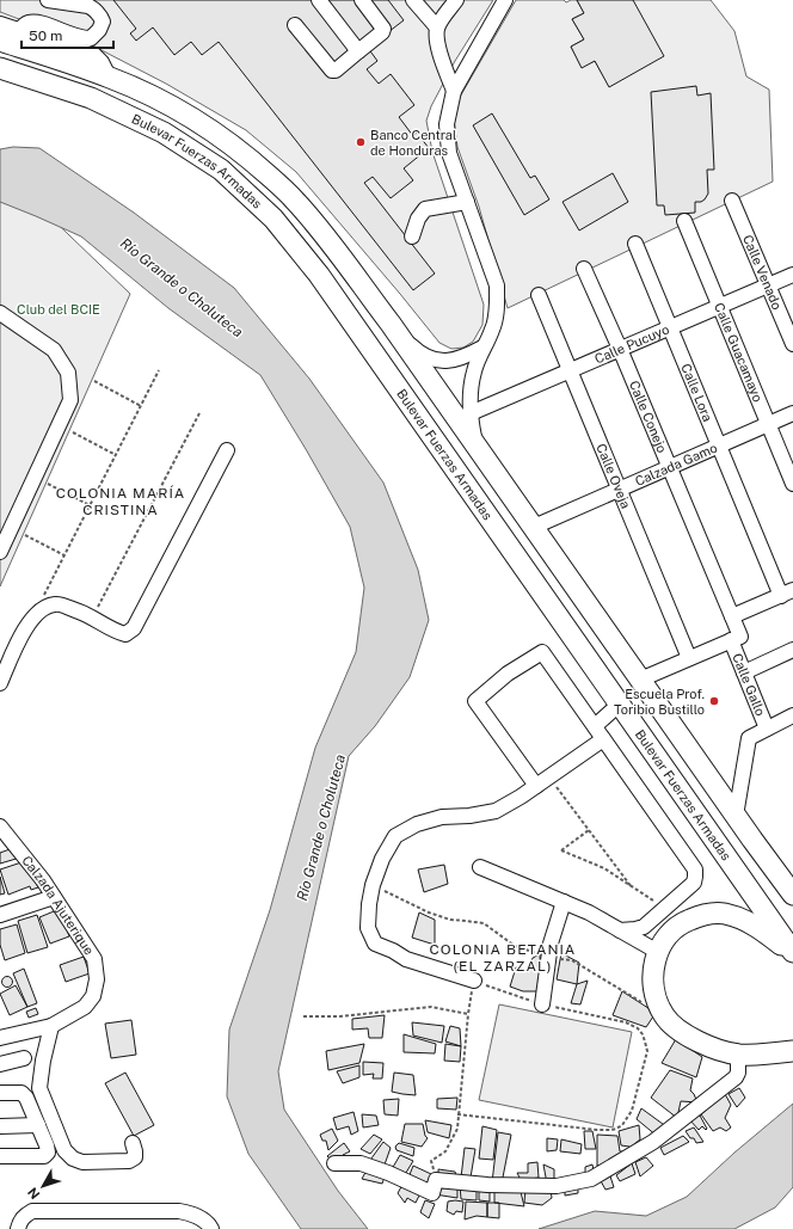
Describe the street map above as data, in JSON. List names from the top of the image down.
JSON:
{
  "streets": {
    "highway": ["Bulevar Fuerzas Armadas"],
    "street": [
      "Calle Venado",
      "Calle Pucuyo",
      "Calle Guacamayo",
      "Calle Lora",
      "Calle Conejo",
      "Calzada Gamo",
      "Calle Oveja",
      "Calle Gallo",
      "Calzada Ajuterique"
    ]
  },
  "crossings": [
    ["Calle Venado", "Calle Pucuyo"],
    ["Calle Pucuyo", "Calle Guacamayo"],
    ["Calle Pucuyo", "Calle Lora"],
    ["Calle Pucuyo", "Calle Conejo"],
    ["Calle Pucuyo", "Calle Oveja"],
    ["Calle Guacamayo", "Calzada Gamo"],
    ["Calle Lora", "Calzada Gamo"],
    ["Calle Conejo", "Calzada Gamo"],
    ["Calle Conejo", "Calle Gallo"],
    ["Calzada Gamo", "Calle Oveja"]
  ],
  "districts": ["COLONIA MARÍA CRISTINA", "COLONIA BETANIA (EL ZARZAL)"],
  "water": ["Río Grande o Choluteca"],
  "parks": ["Club del BCIE"],
  "places": ["Banco Central de Honduras", "Escuela Prof. Toribio Bustillo"],
  "scale_bar": "50 m",
  "north": "bottom left"
}
